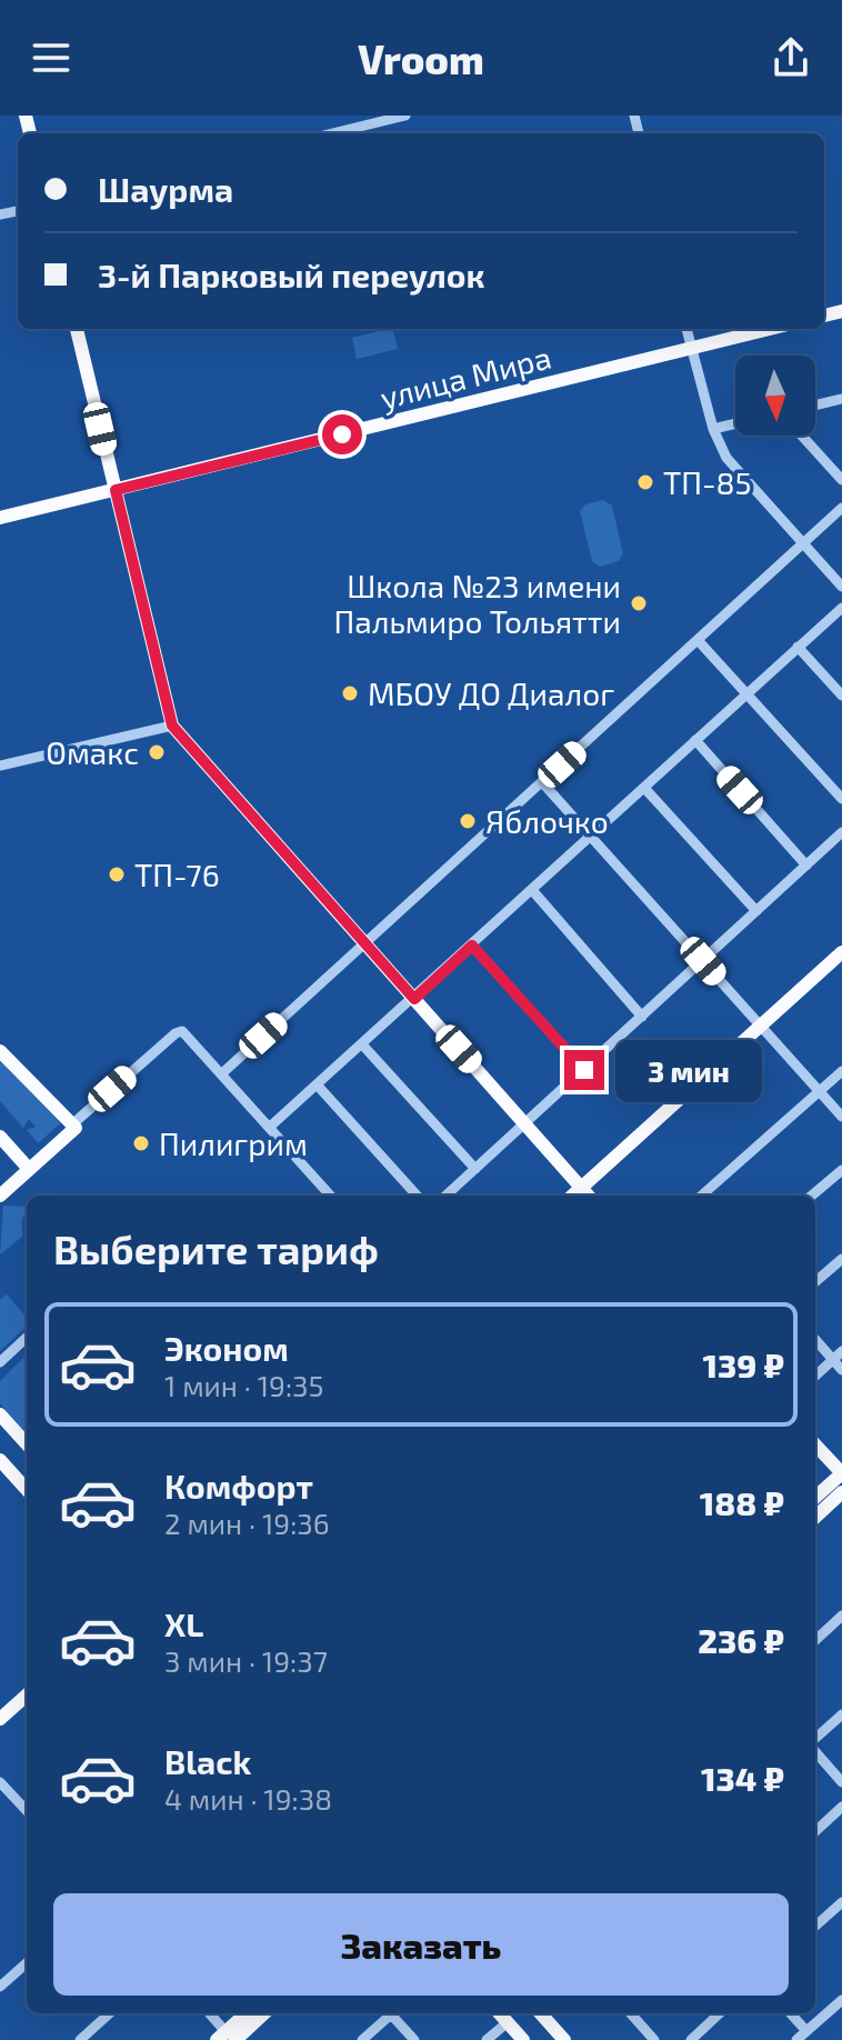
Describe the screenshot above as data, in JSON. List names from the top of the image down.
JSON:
{
  "streets": {
    "main road": ["улица Мира"]
  },
  "places": [
    "ТП-85",
    "Школа №23 имени Пальмиро Тольятти",
    "МБОУ ДО Диалог",
    "Омакс",
    "Яблочко",
    "ТП-76",
    "Пилигрим"
  ],
  "north": "bottom",
  "page": {
    "header": "Vroom",
    "banner": ["Шаурма", "3-й Парковый переулок"],
    "bubble": "3 мин",
    "heading": "Выберите тариф",
    "list": [
      {
        "name": "Эконом",
        "note": "1 мин · 19:35",
        "value": "139 ₽"
      },
      {
        "name": "Комфорт",
        "note": "2 мин · 19:36",
        "value": "188 ₽"
      },
      {
        "name": "XL",
        "note": "3 мин · 19:37",
        "value": "236 ₽"
      },
      {
        "name": "Black",
        "note": "4 мин · 19:38",
        "value": "134 ₽"
      }
    ],
    "buttons": "Заказать"
  }
}
